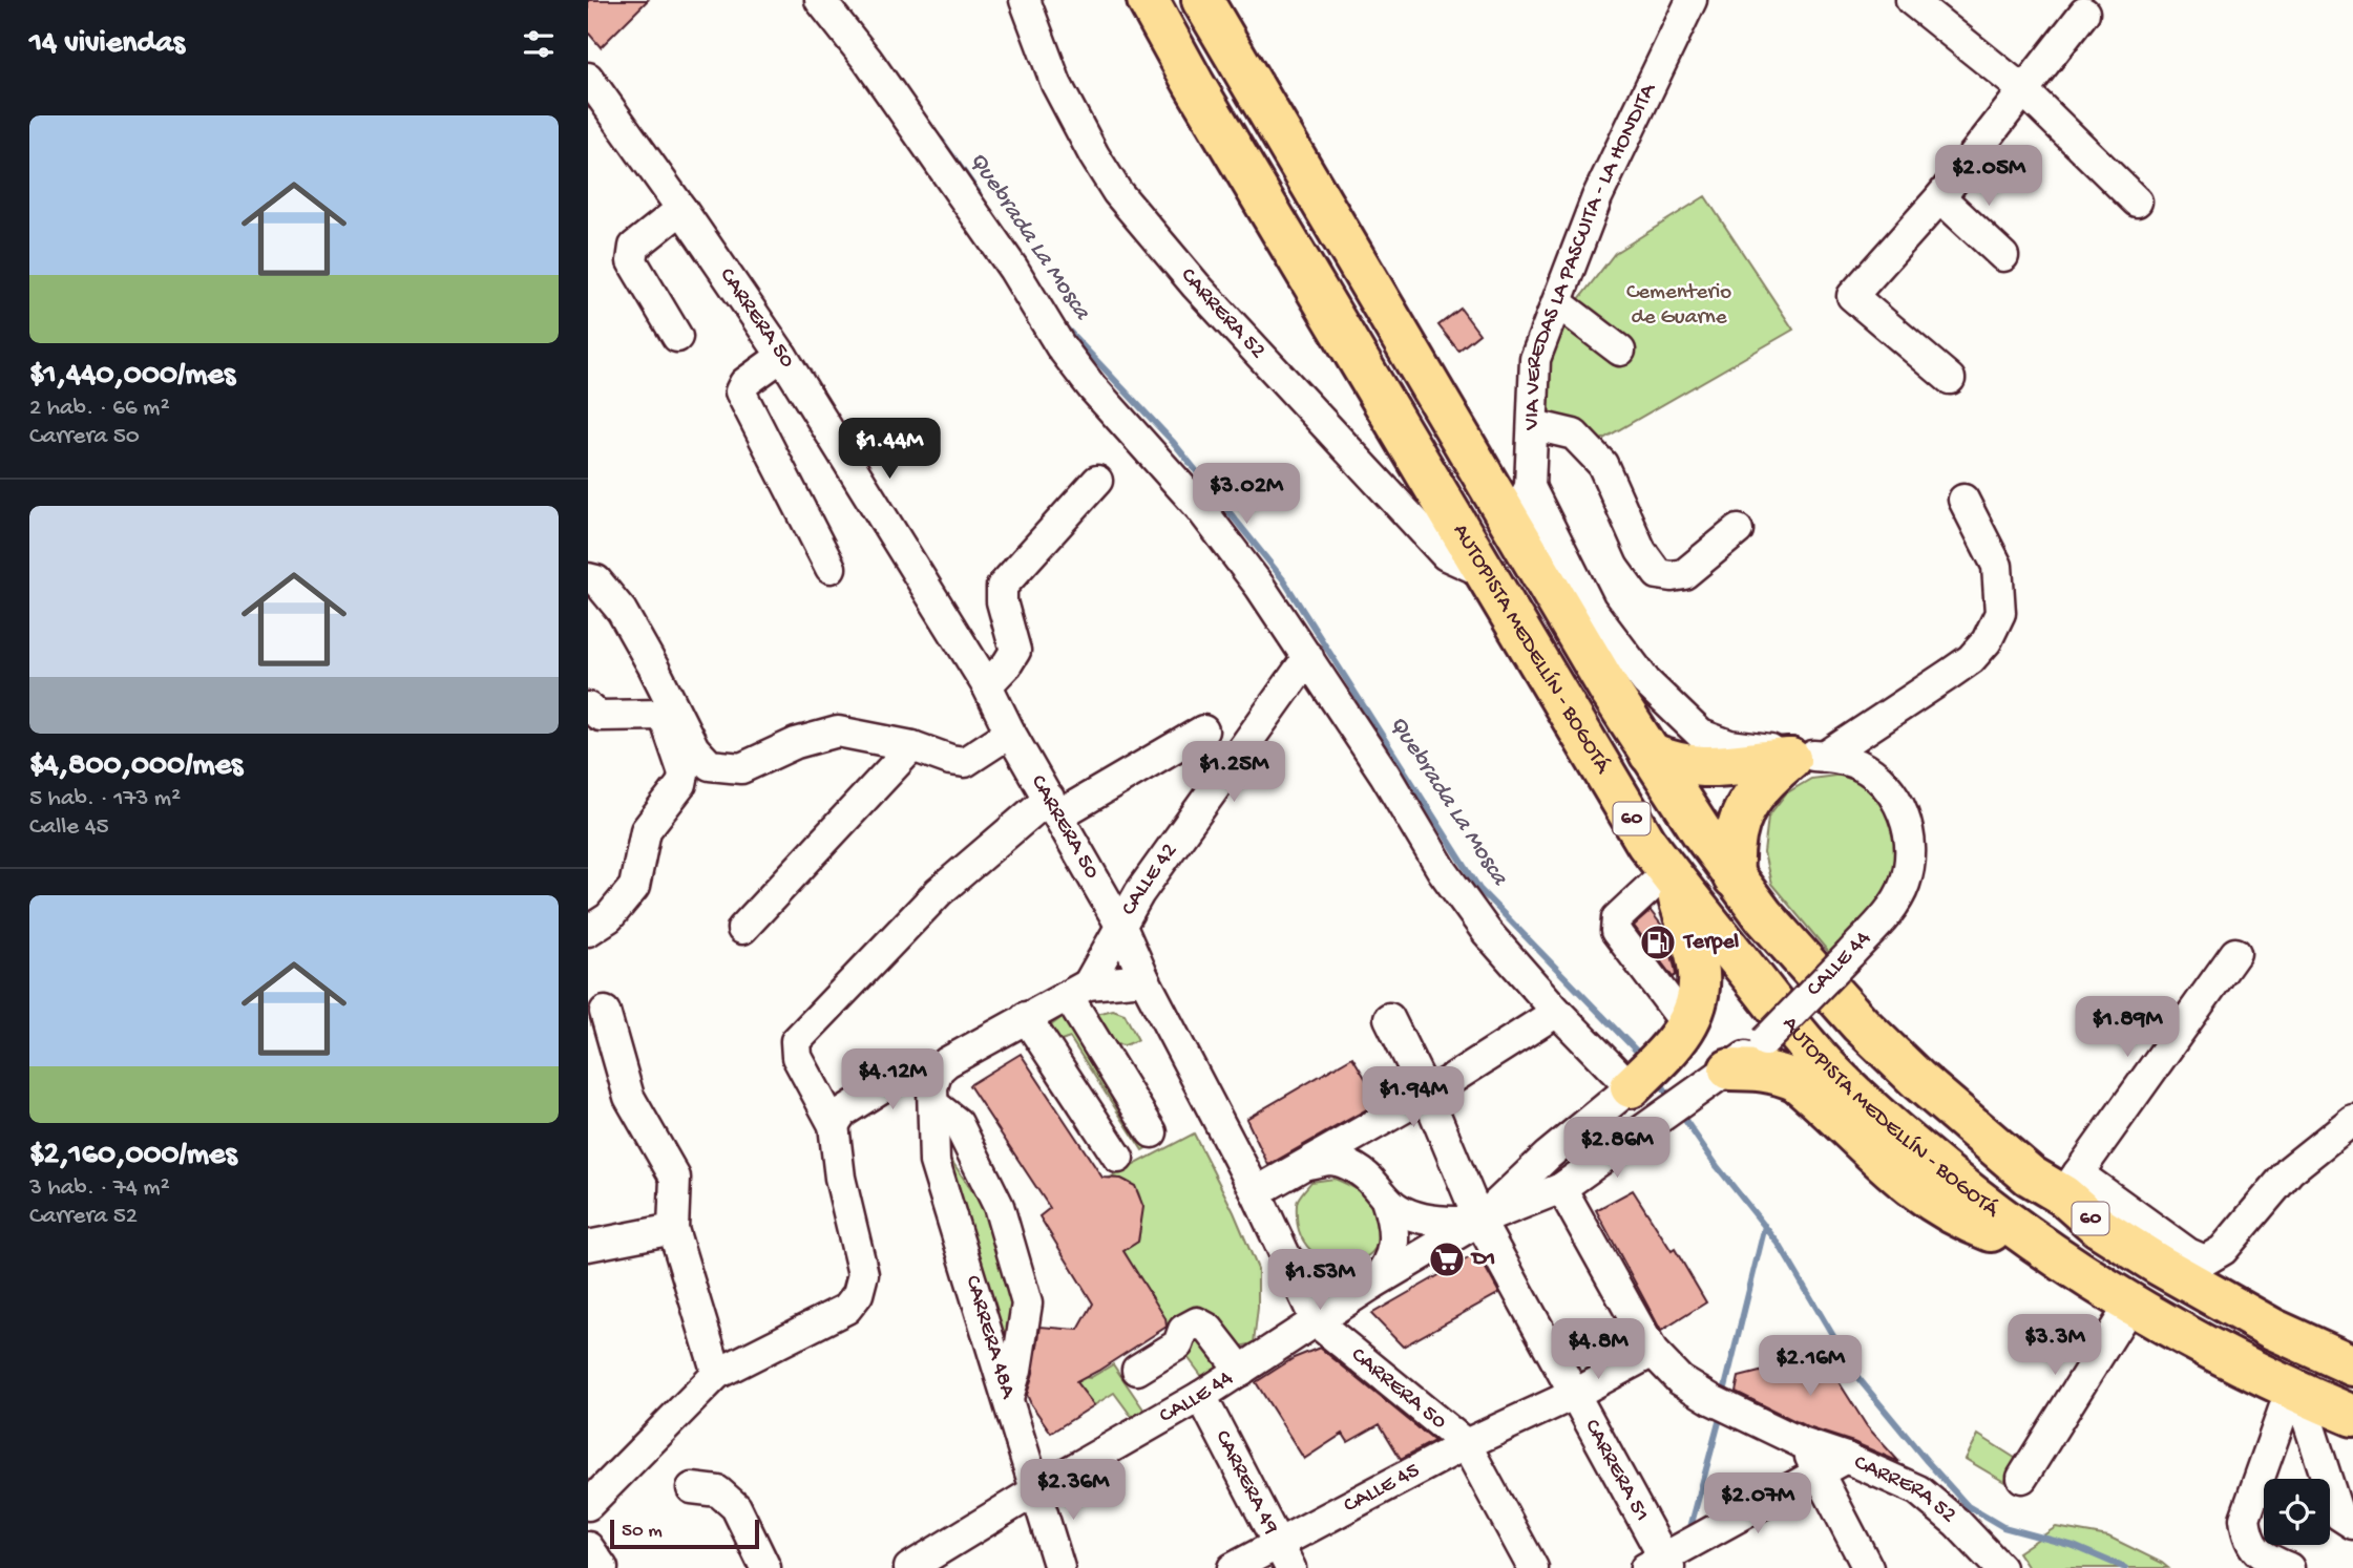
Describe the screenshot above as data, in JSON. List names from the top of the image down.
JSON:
{
  "streets": {
    "highway": ["AUTOPISTA MEDELLÍN - BOGOTÁ", "60"],
    "street": [
      "VIA VEREDAS LA PASCUITA - LA HONDITA",
      "CARRERA 52",
      "CARRERA 50",
      "CALLE 42",
      "CALLE 44",
      "CARRERA 48A",
      "CARRERA 51",
      "CARRERA 49",
      "CALLE 45"
    ]
  },
  "crossings": [
    ["VIA VEREDAS LA PASCUITA - LA HONDITA", "AUTOPISTA MEDELLÍN - BOGOTÁ"],
    ["VIA VEREDAS LA PASCUITA - LA HONDITA", "CALLE 44"],
    ["CARRERA 52", "AUTOPISTA MEDELLÍN - BOGOTÁ"],
    ["CARRERA 52", "CALLE 44"],
    ["CARRERA 52", "CALLE 45"],
    ["CARRERA 50", "CALLE 42"],
    ["CARRERA 50", "CALLE 44"],
    ["CARRERA 50", "CALLE 45"],
    ["AUTOPISTA MEDELLÍN - BOGOTÁ", "CALLE 44"],
    ["CALLE 44", "CARRERA 48A"],
    ["CALLE 44", "CARRERA 51"],
    ["CALLE 44", "CARRERA 49"],
    ["CARRERA 51", "CALLE 45"],
    ["CARRERA 49", "CALLE 45"]
  ],
  "water": ["Quebrada La Mosca"],
  "parks": ["Cementerio de Guarne"],
  "places": {
    "fuel station": ["Terpel"],
    "supermarket": ["D1"]
  },
  "scale_bar": "50 m",
  "page": {
    "heading": "14 viviendas",
    "list": [
      {
        "name": "$1,440,000/mes",
        "note": "2 hab. · 66 m² · Carrera 50"
      },
      {
        "name": "$4,800,000/mes",
        "note": "5 hab. · 173 m² · Calle 45"
      },
      {
        "name": "$2,160,000/mes",
        "note": "3 hab. · 74 m² · Carrera 52"
      }
    ],
    "price": [
      "$2.05M",
      "$1.44M",
      "$3.02M",
      "$1.25M",
      "$1.89M",
      "$4.12M",
      "$1.94M",
      "$2.86M",
      "$1.53M",
      "$3.3M",
      "$4.8M",
      "$2.16M",
      "$2.36M",
      "$2.07M"
    ],
    "scale": "50 m"
  }
}
